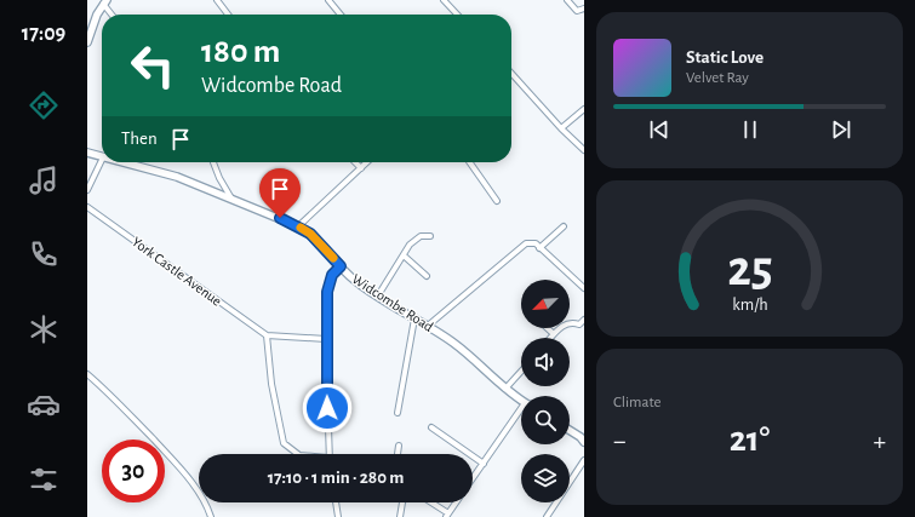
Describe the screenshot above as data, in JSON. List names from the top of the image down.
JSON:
{
  "streets": {
    "street": ["York Castle Avenue", "Widcombe Road"]
  },
  "north": "bottom left",
  "page": {
    "tabs": "17:09",
    "turn": ["180 m", "Widcombe Road"],
    "song": ["Static Love", "Velvet Ray"],
    "then": "Then",
    "tile": "Climate",
    "heat": ["−", "21°", "+"],
    "limit": "30",
    "trip": "17:10 · 1 min · 280 m",
    "gauge": ["25", "km/h"]
  }
}
